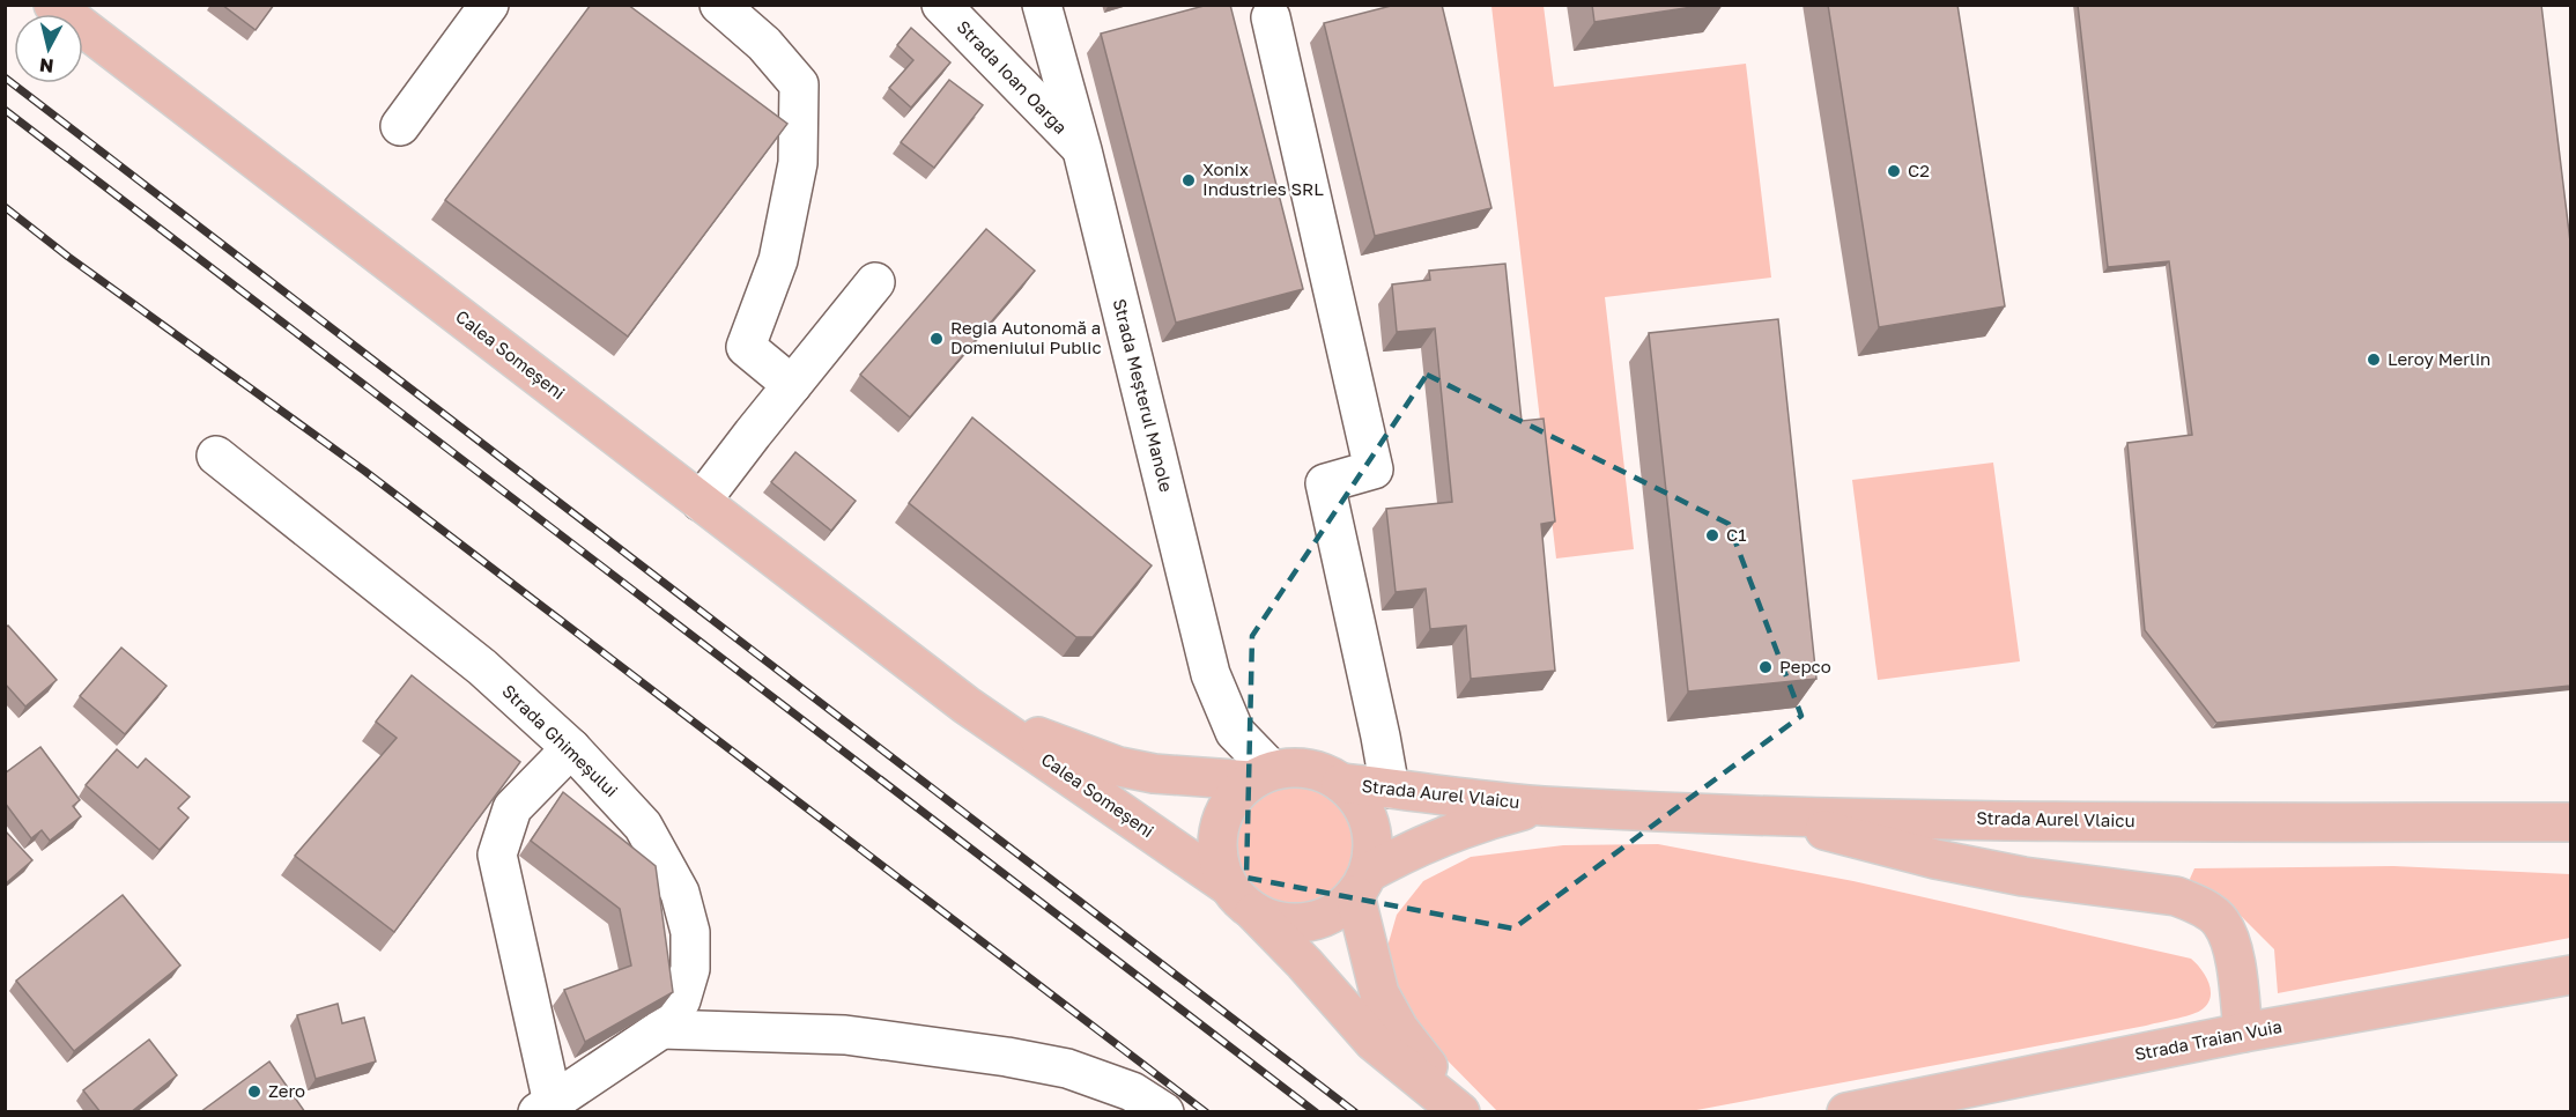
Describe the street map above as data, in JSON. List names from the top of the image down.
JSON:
{
  "streets": {
    "main road": ["Calea Someșeni", "Strada Aurel Vlaicu", "Strada Traian Vuia"],
    "street": ["Strada Ioan Oarga", "Strada Meșterul Manole", "Strada Ghimeșului"]
  },
  "crossings": [
    ["Strada Ioan Oarga", "Strada Meșterul Manole"],
    ["Calea Someșeni", "Strada Meșterul Manole"],
    ["Calea Someșeni", "Strada Aurel Vlaicu"],
    ["Strada Meșterul Manole", "Strada Aurel Vlaicu"]
  ],
  "places": [
    "C2",
    "Xonix Industries SRL",
    "Regia Autonomă a Domeniului Public",
    "Leroy Merlin",
    "C1",
    "Pepco",
    "Zero"
  ],
  "north": "bottom"
}
